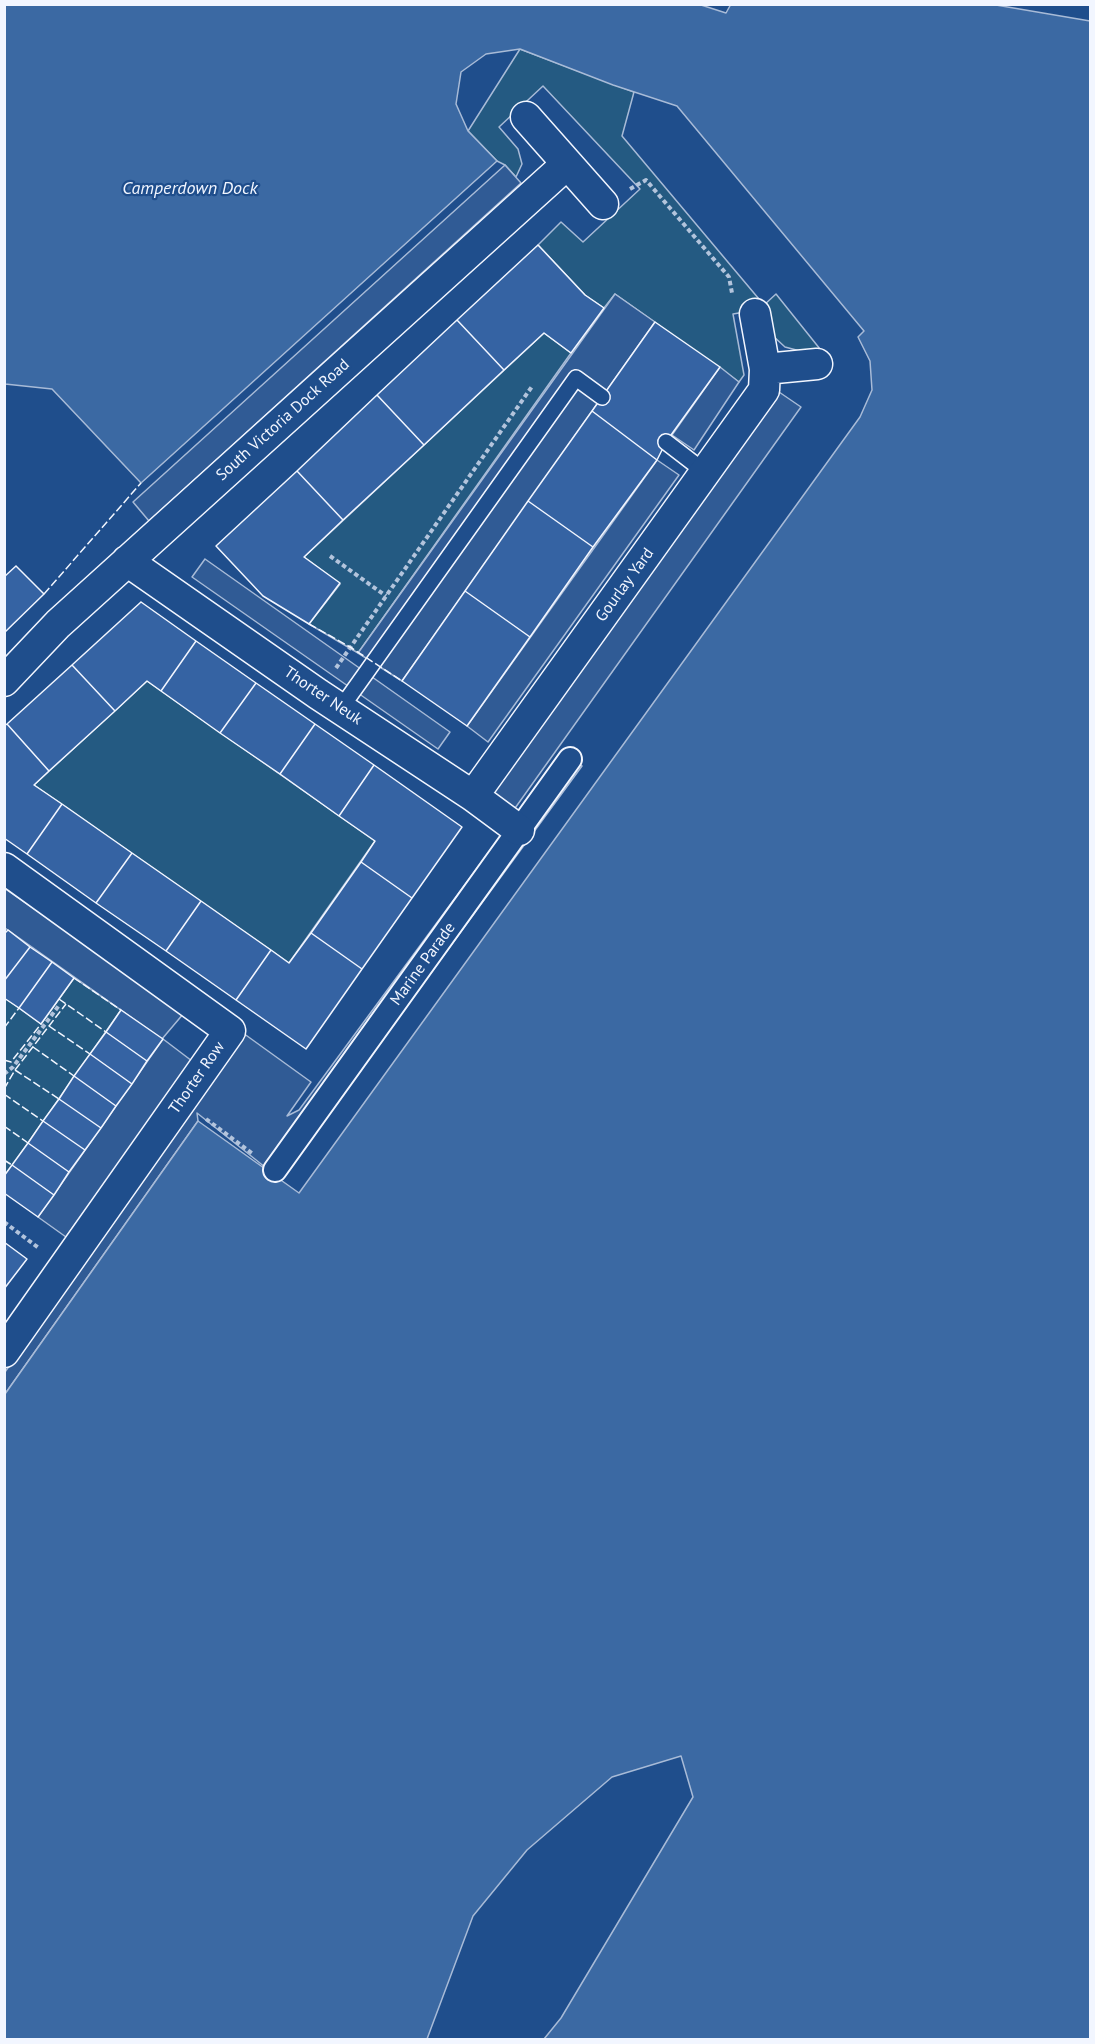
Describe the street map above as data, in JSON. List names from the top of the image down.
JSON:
{
  "streets": {
    "street": [
      "South Victoria Dock Road",
      "Gourlay Yard",
      "Thorter Neuk",
      "Marine Parade",
      "Thorter Row"
    ]
  },
  "crossings": [
    ["South Victoria Dock Road", "Thorter Neuk"],
    ["Gourlay Yard", "Thorter Neuk"],
    ["Thorter Neuk", "Marine Parade"]
  ],
  "water": ["Camperdown Dock"]
}
